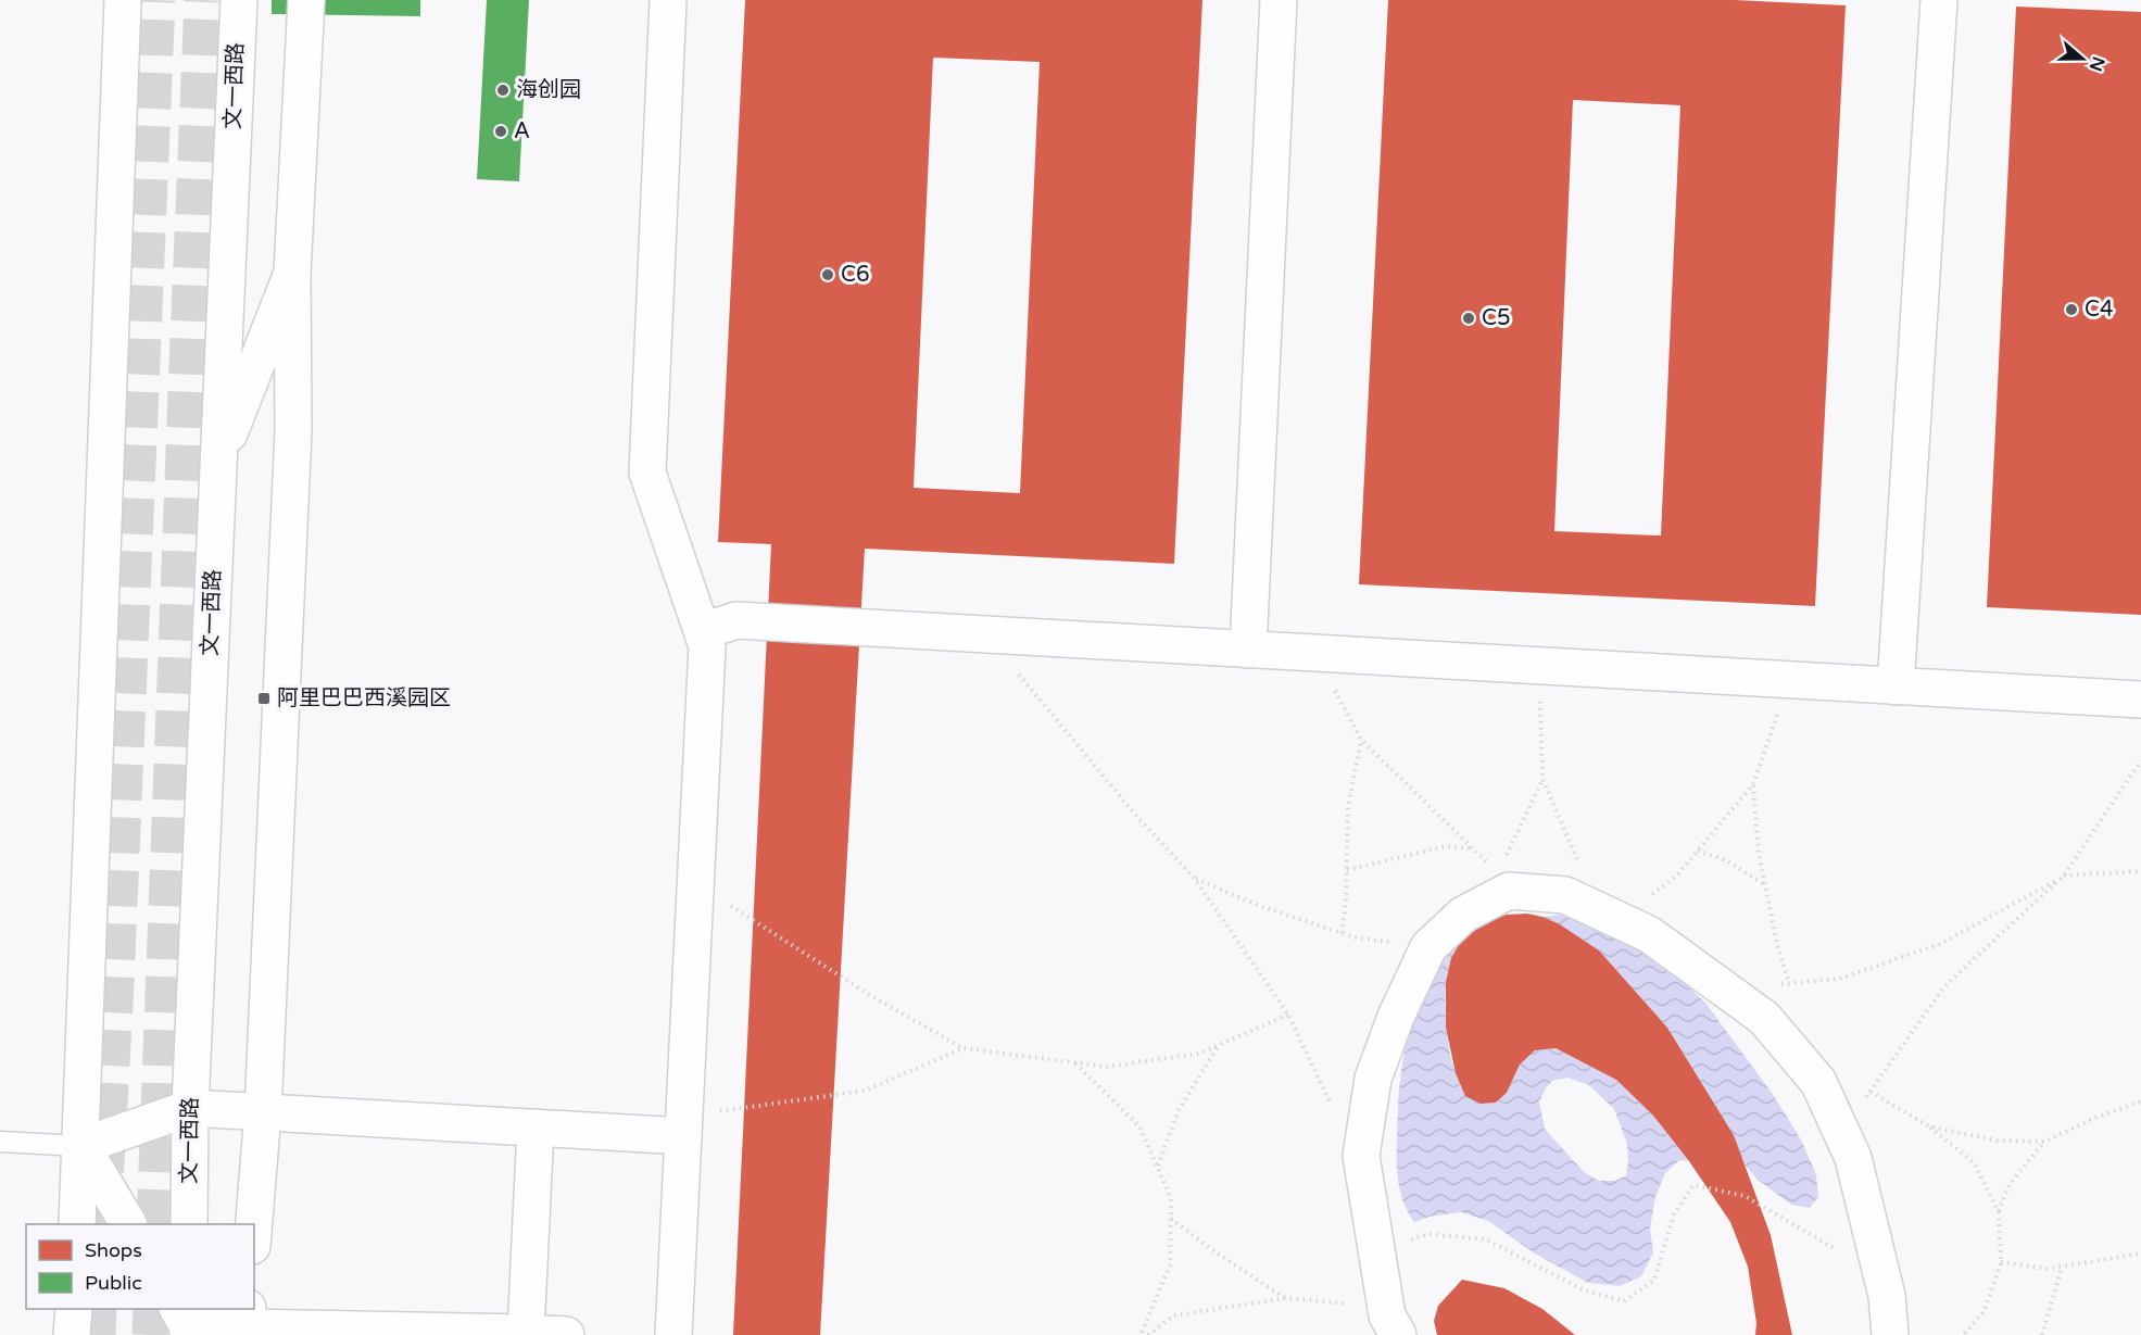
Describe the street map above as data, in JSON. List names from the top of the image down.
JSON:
{
  "streets": {
    "street": ["文一西路"]
  },
  "places": {
    "other": [
      "海创园",
      "A",
      "C6",
      "C4",
      "C5"
    ],
    "transit": ["阿里巴巴西溪园区"]
  },
  "legend": ["Shops", "Public"],
  "north": "right"
}
